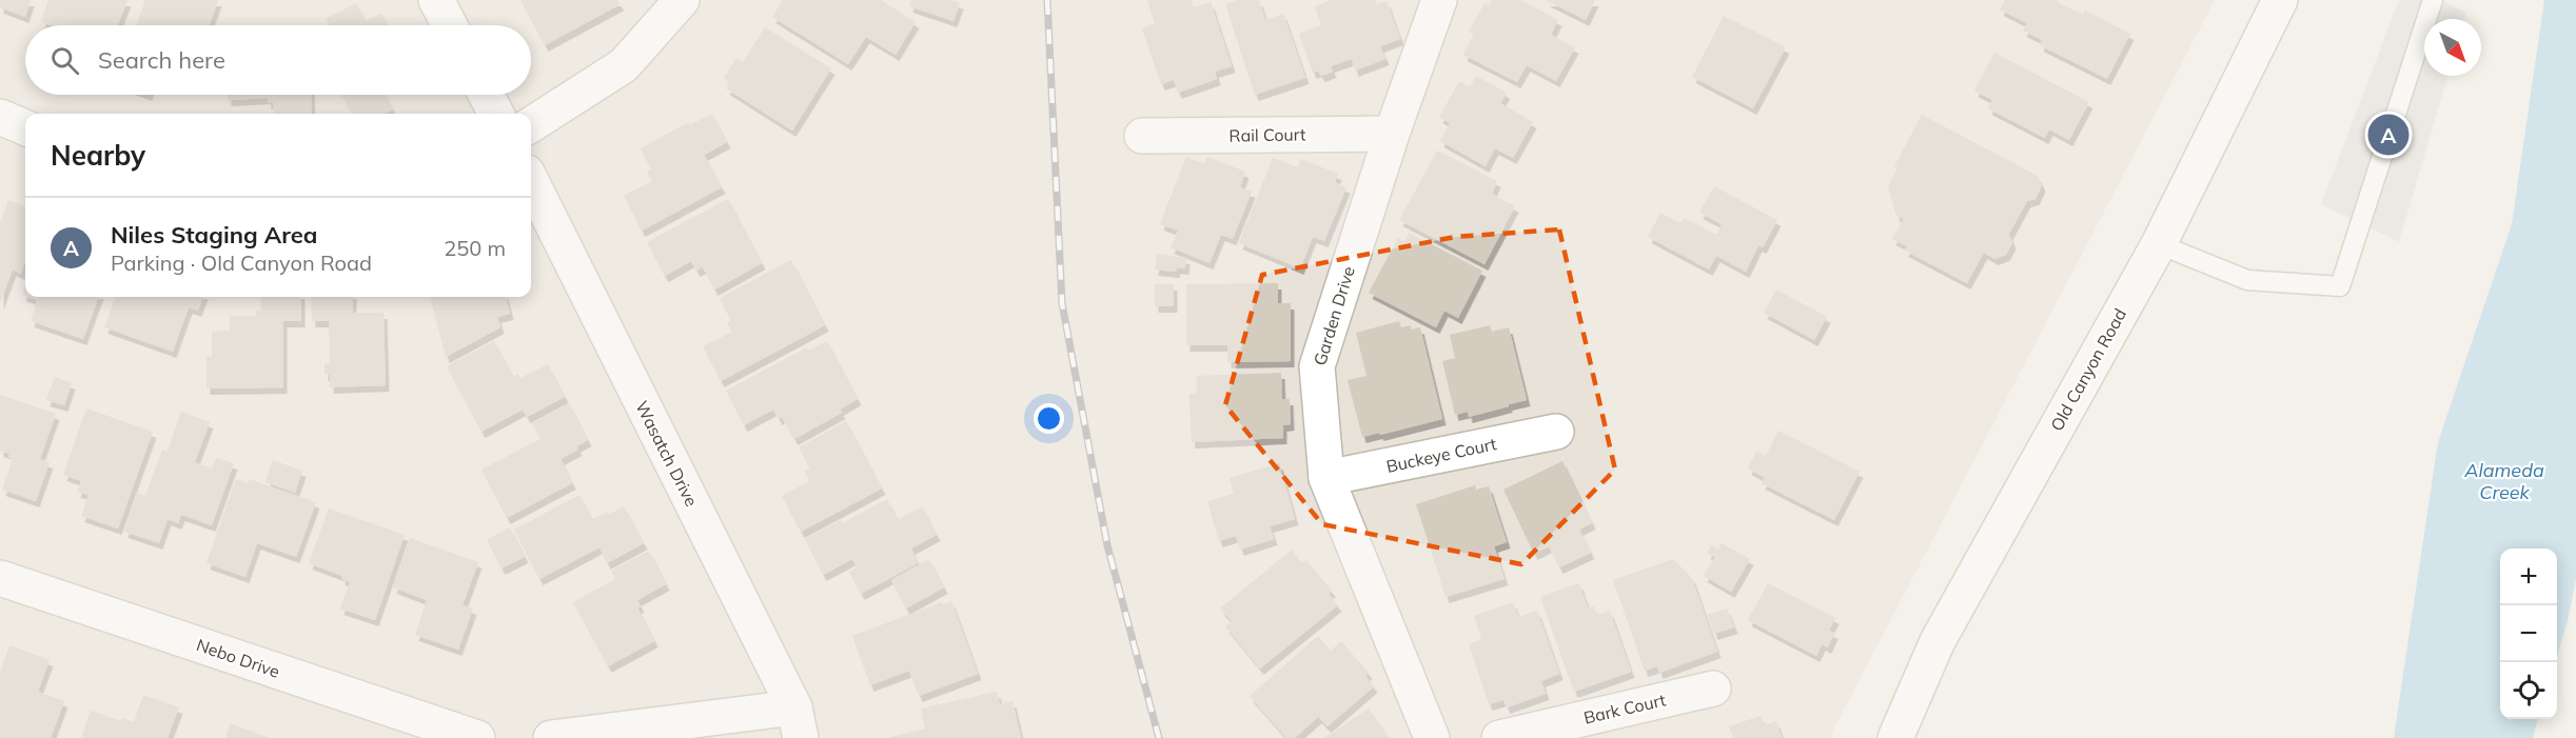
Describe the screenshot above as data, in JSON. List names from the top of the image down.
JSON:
{
  "streets": {
    "street": [
      "Rail Court",
      "Garden Drive",
      "Old Canyon Road",
      "Wasatch Drive",
      "Buckeye Court",
      "Nebo Drive",
      "Bark Court"
    ]
  },
  "crossings": [
    ["Rail Court", "Garden Drive"],
    ["Garden Drive", "Buckeye Court"]
  ],
  "water": ["Alameda Creek"],
  "north": "bottom right",
  "page": {
    "search": "Search here",
    "pins": "A",
    "heading": "Nearby",
    "list": [
      {
        "mark": "A",
        "name": "Niles Staging Area",
        "note": "Parking · Old Canyon Road",
        "value": "250 m"
      }
    ],
    "map_buttons": ["+", "−"]
  }
}
